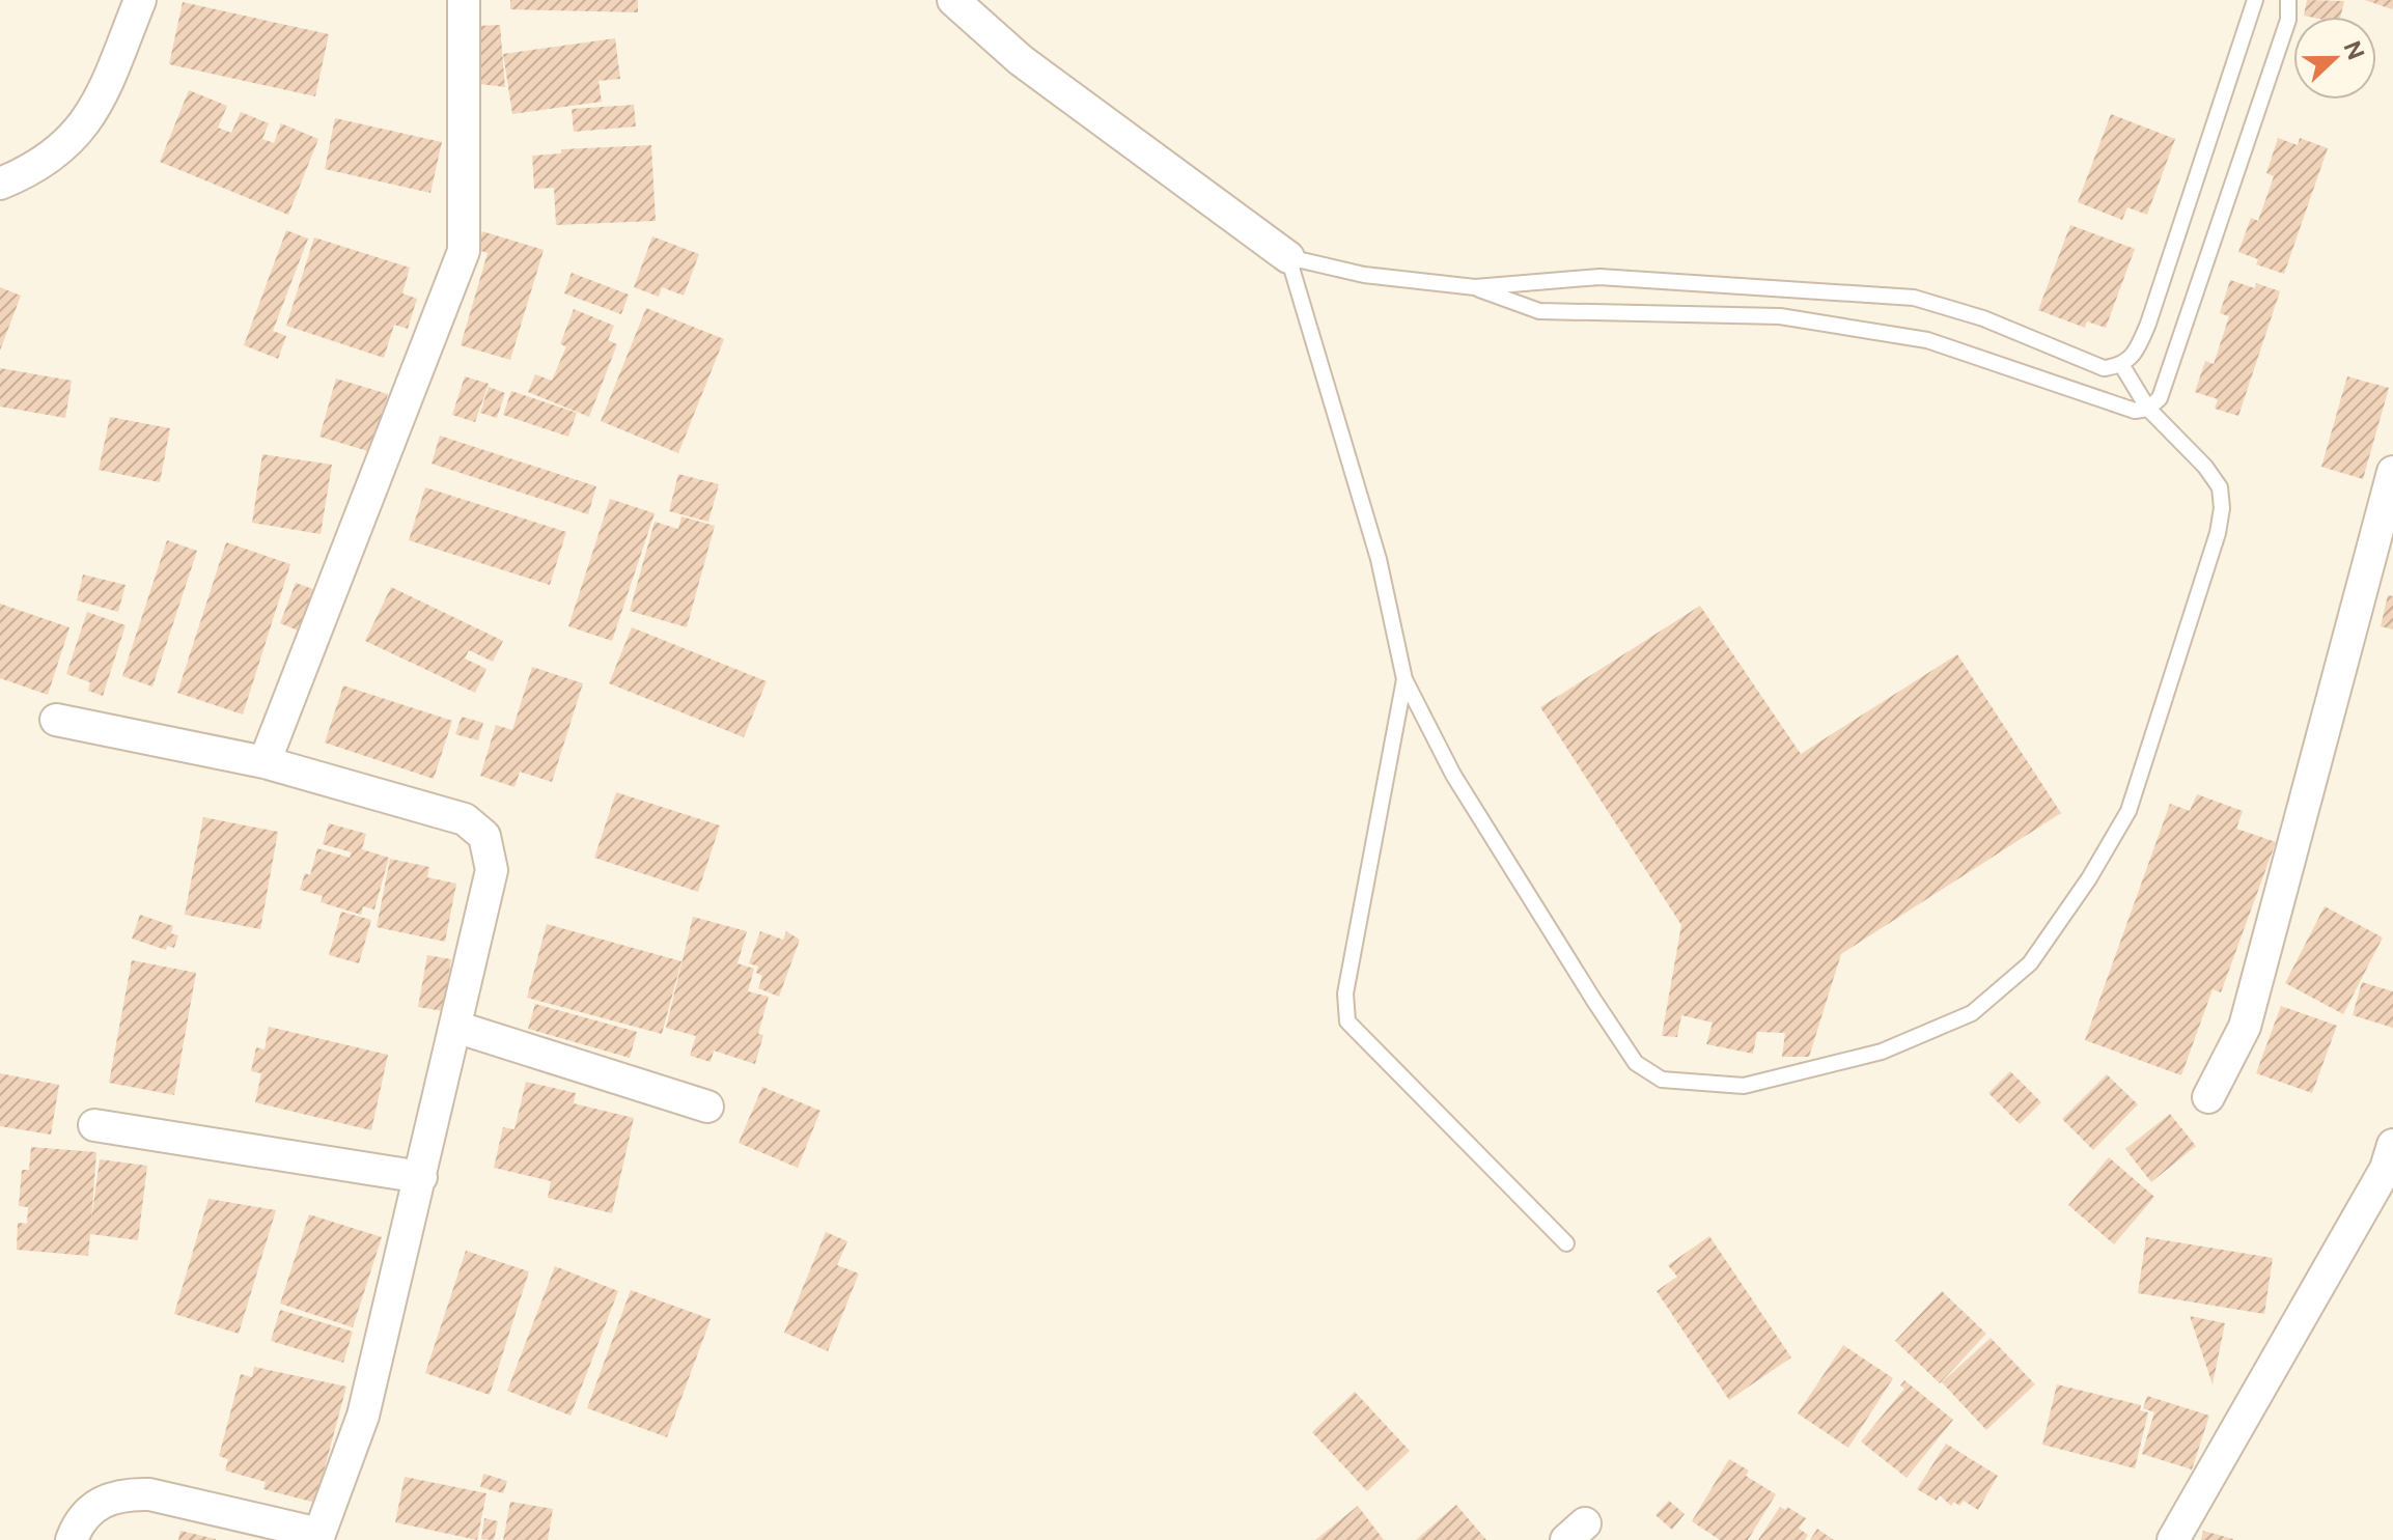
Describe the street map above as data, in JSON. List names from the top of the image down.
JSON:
{
  "north": "right"
}
